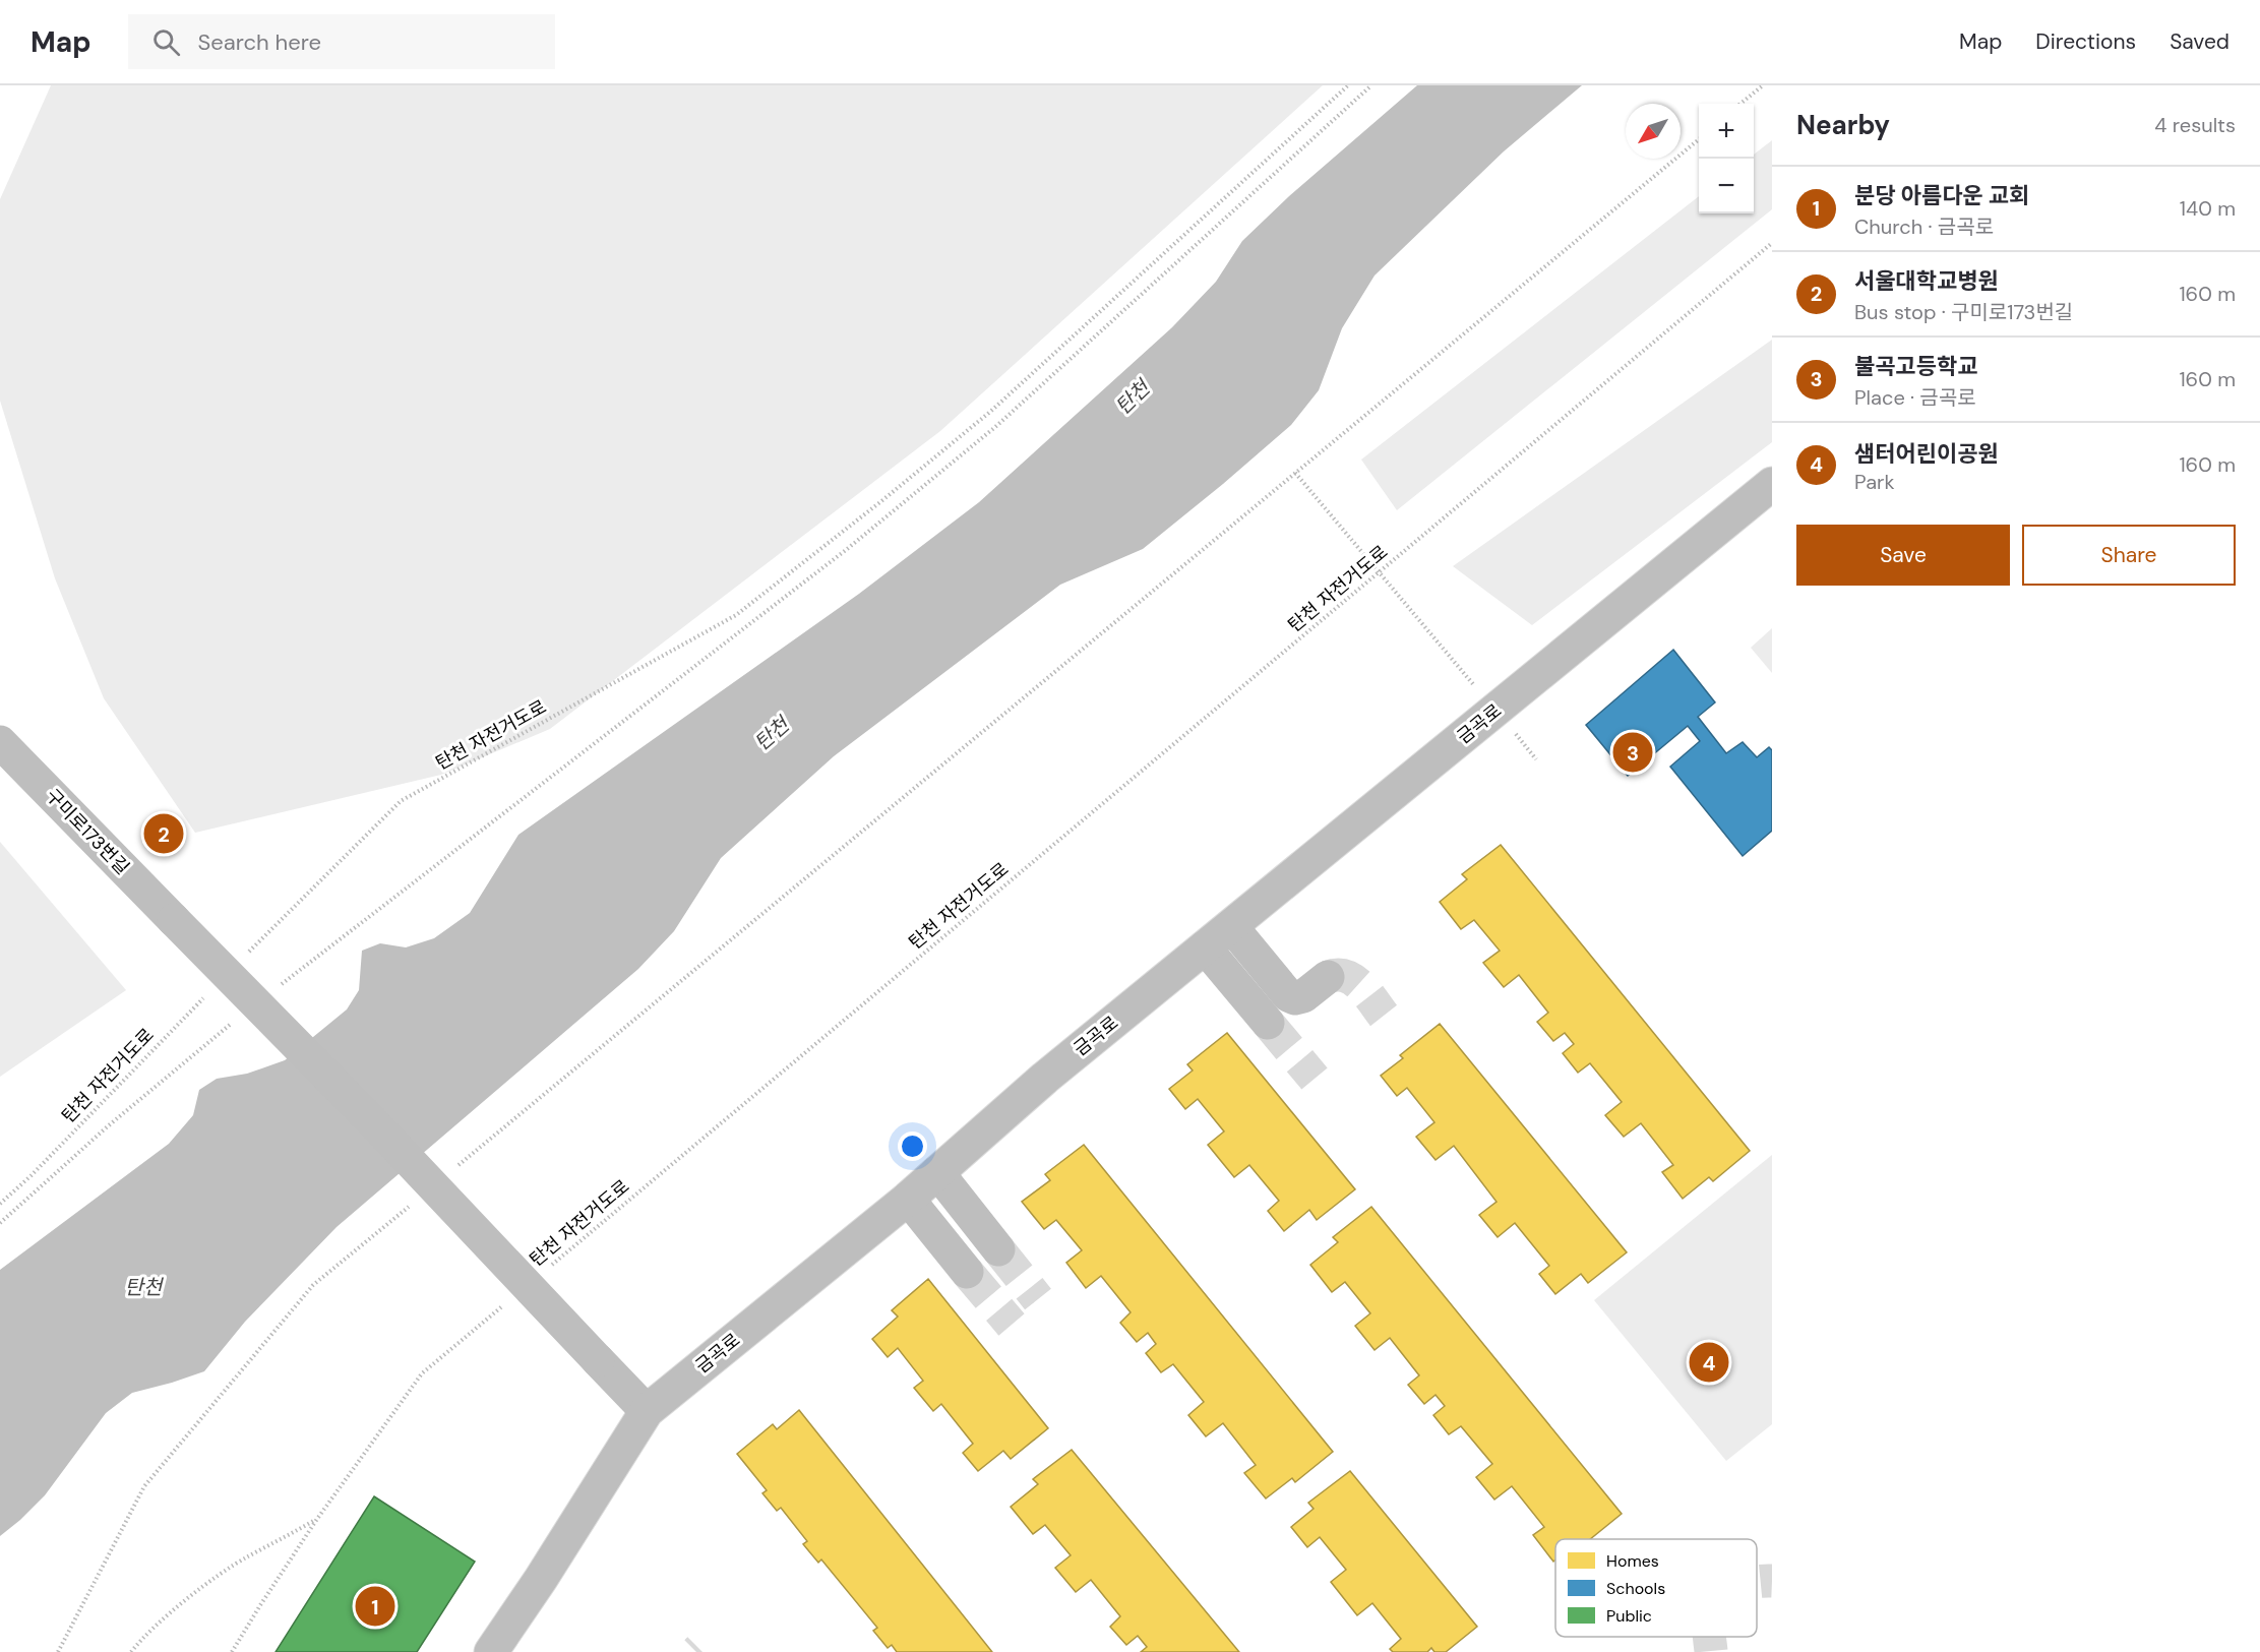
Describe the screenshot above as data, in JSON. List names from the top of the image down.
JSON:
{
  "streets": {
    "main road": ["금곡로", "구미로173번길"],
    "path": ["탄천 자전거도로"]
  },
  "crossings": [
    ["금곡로", "구미로173번길"]
  ],
  "water": ["탄천"],
  "legend": ["Homes", "Schools", "Public"],
  "north": "bottom left",
  "page": {
    "header": "Map",
    "search": "Search here",
    "nav": ["Map", "Directions", "Saved"],
    "heading": ["Nearby", "4 results"],
    "map_buttons": ["+", "−"],
    "list": [
      {
        "mark": "1",
        "name": "분당 아름다운 교회",
        "note": "Church · 금곡로",
        "value": "140 m"
      },
      {
        "mark": "2",
        "name": "서울대학교병원",
        "note": "Bus stop · 구미로173번길",
        "value": "160 m"
      },
      {
        "mark": "3",
        "name": "불곡고등학교",
        "note": "Place · 금곡로",
        "value": "160 m"
      },
      {
        "mark": "4",
        "name": "샘터어린이공원",
        "note": "Park",
        "value": "160 m"
      }
    ],
    "buttons": ["Save", "Share"],
    "pins": [
      "3",
      "2",
      "4",
      "1"
    ]
  }
}
